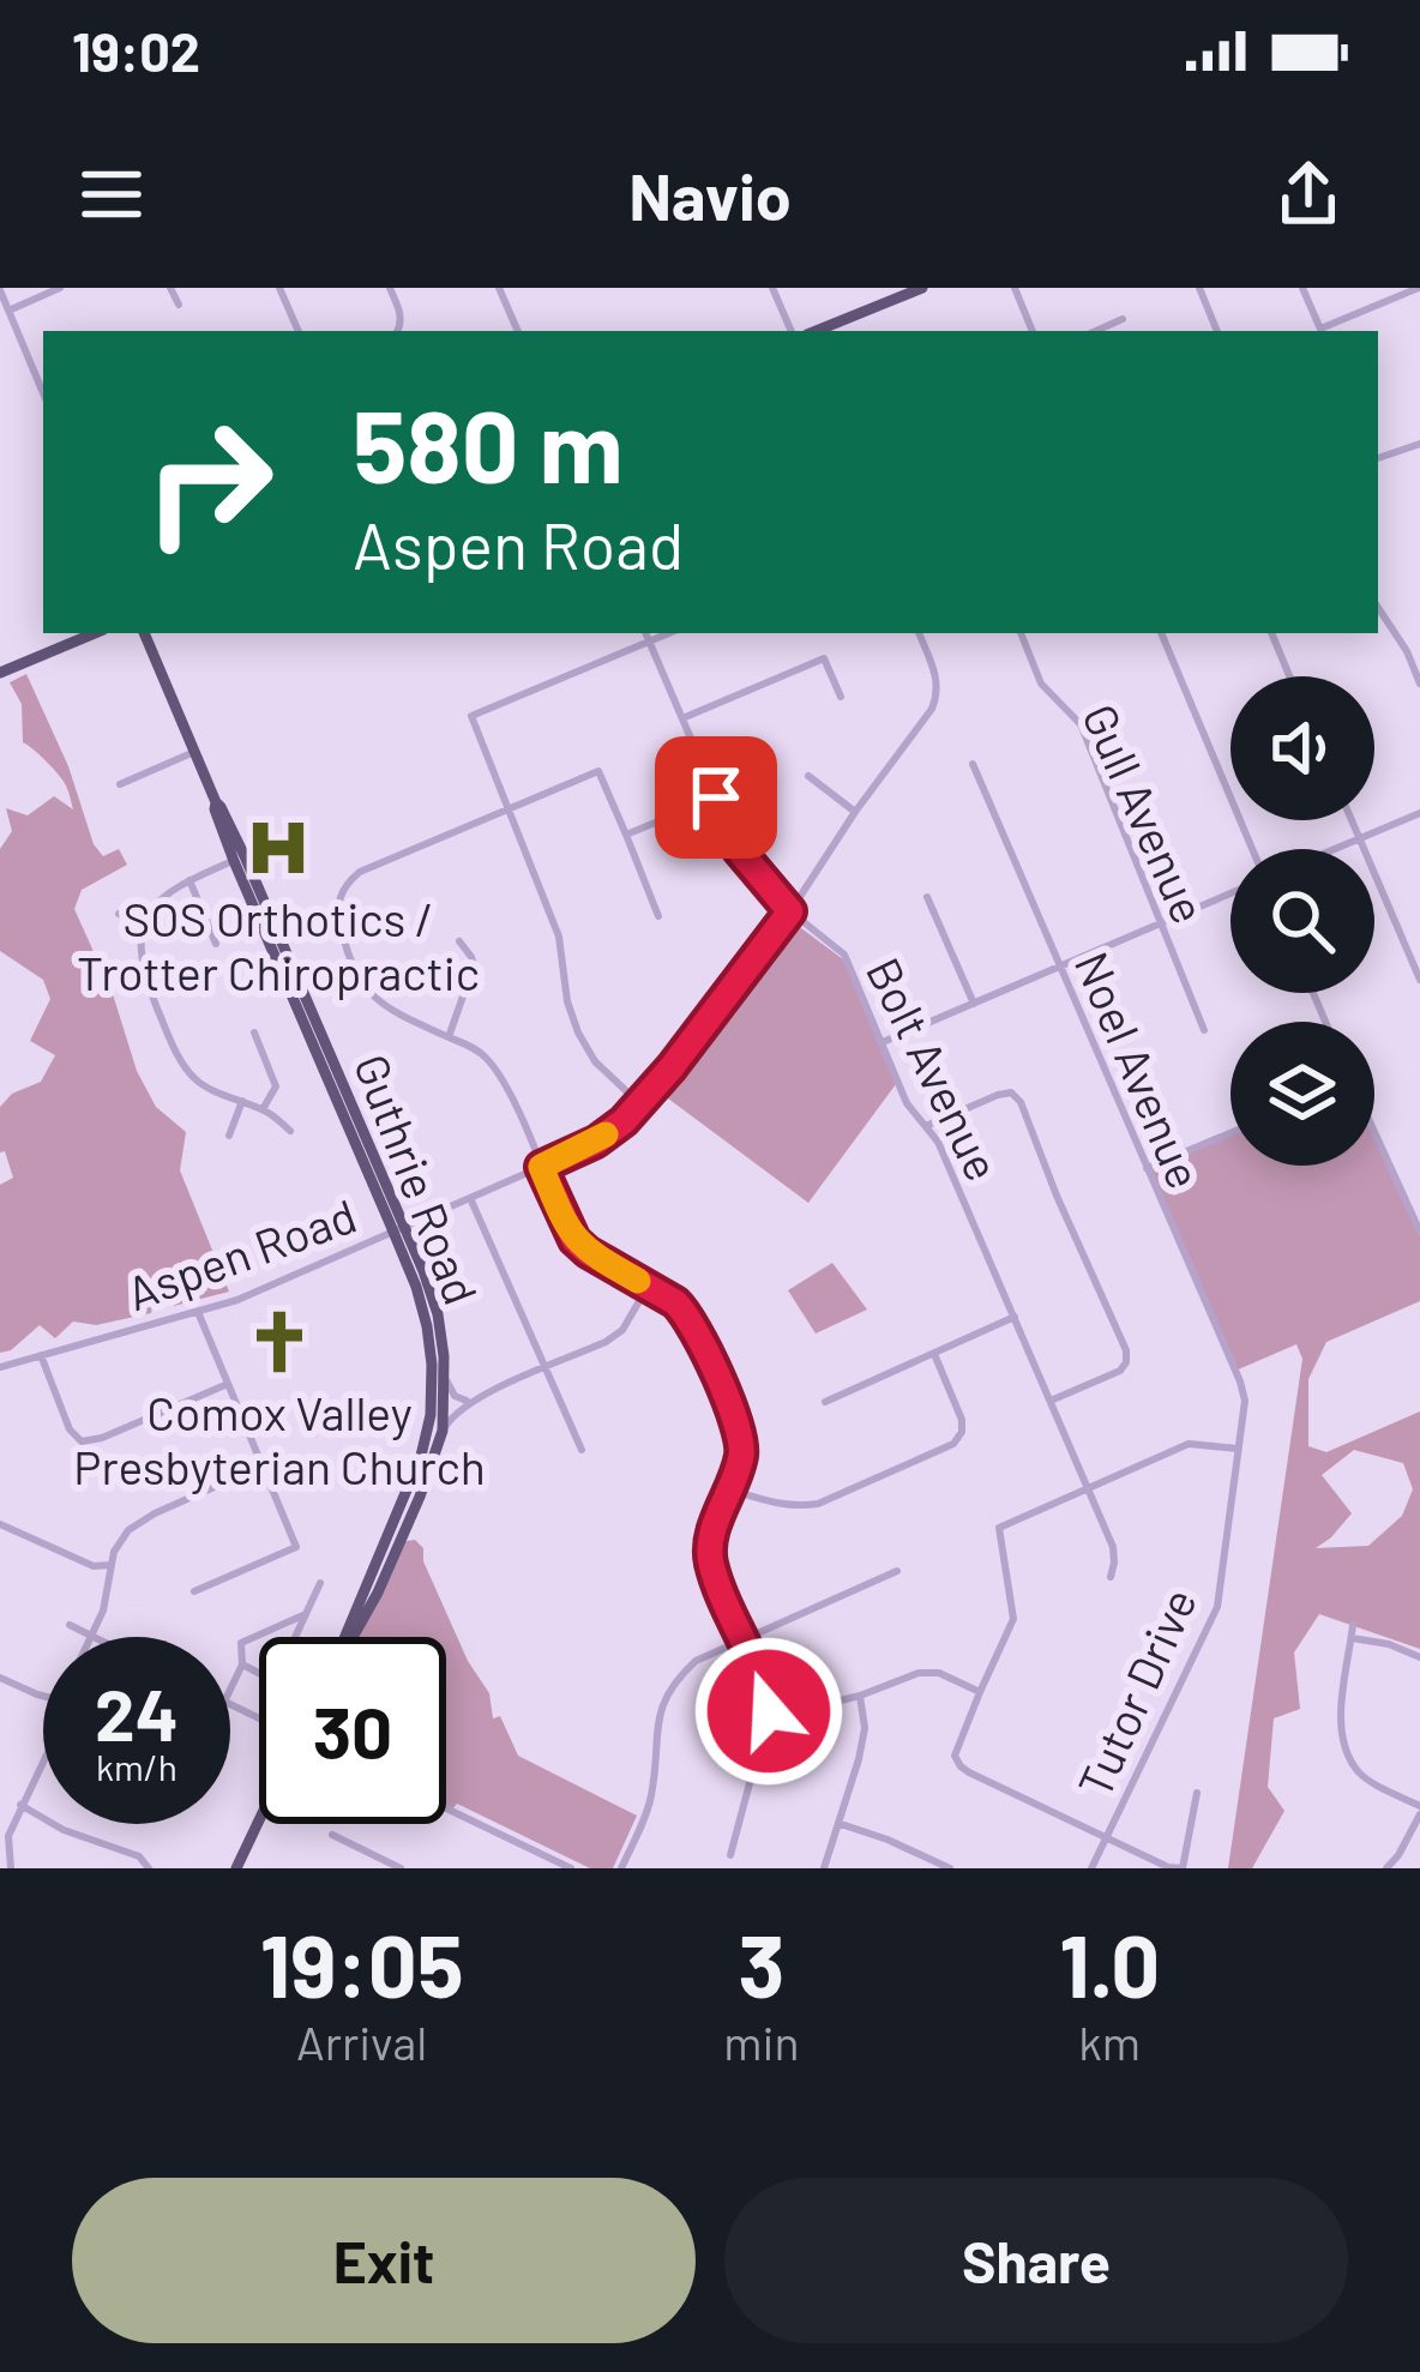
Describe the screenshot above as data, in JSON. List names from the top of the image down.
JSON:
{
  "streets": {
    "main road": ["Guthrie Road"],
    "street": [
      "Gull Avenue",
      "Bolt Avenue",
      "Noel Avenue",
      "Aspen Road",
      "Tutor Drive"
    ]
  },
  "crossings": [
    ["Bolt Avenue", "Aspen Road"],
    ["Noel Avenue", "Tutor Drive"],
    ["Guthrie Road", "Aspen Road"]
  ],
  "places": {
    "hospital": ["SOS Orthotics / Trotter Chiropractic"],
    "church": ["Comox Valley Presbyterian Church"]
  },
  "page": {
    "status": "19:02",
    "header": "Navio",
    "turn": ["580 m", "Aspen Road"],
    "speed": "24 km/h",
    "limit": "30",
    "eta": [
      "19:05",
      "Arrival",
      "3",
      "min",
      "1.0",
      "km"
    ],
    "buttons": ["Exit", "Share"]
  }
}
